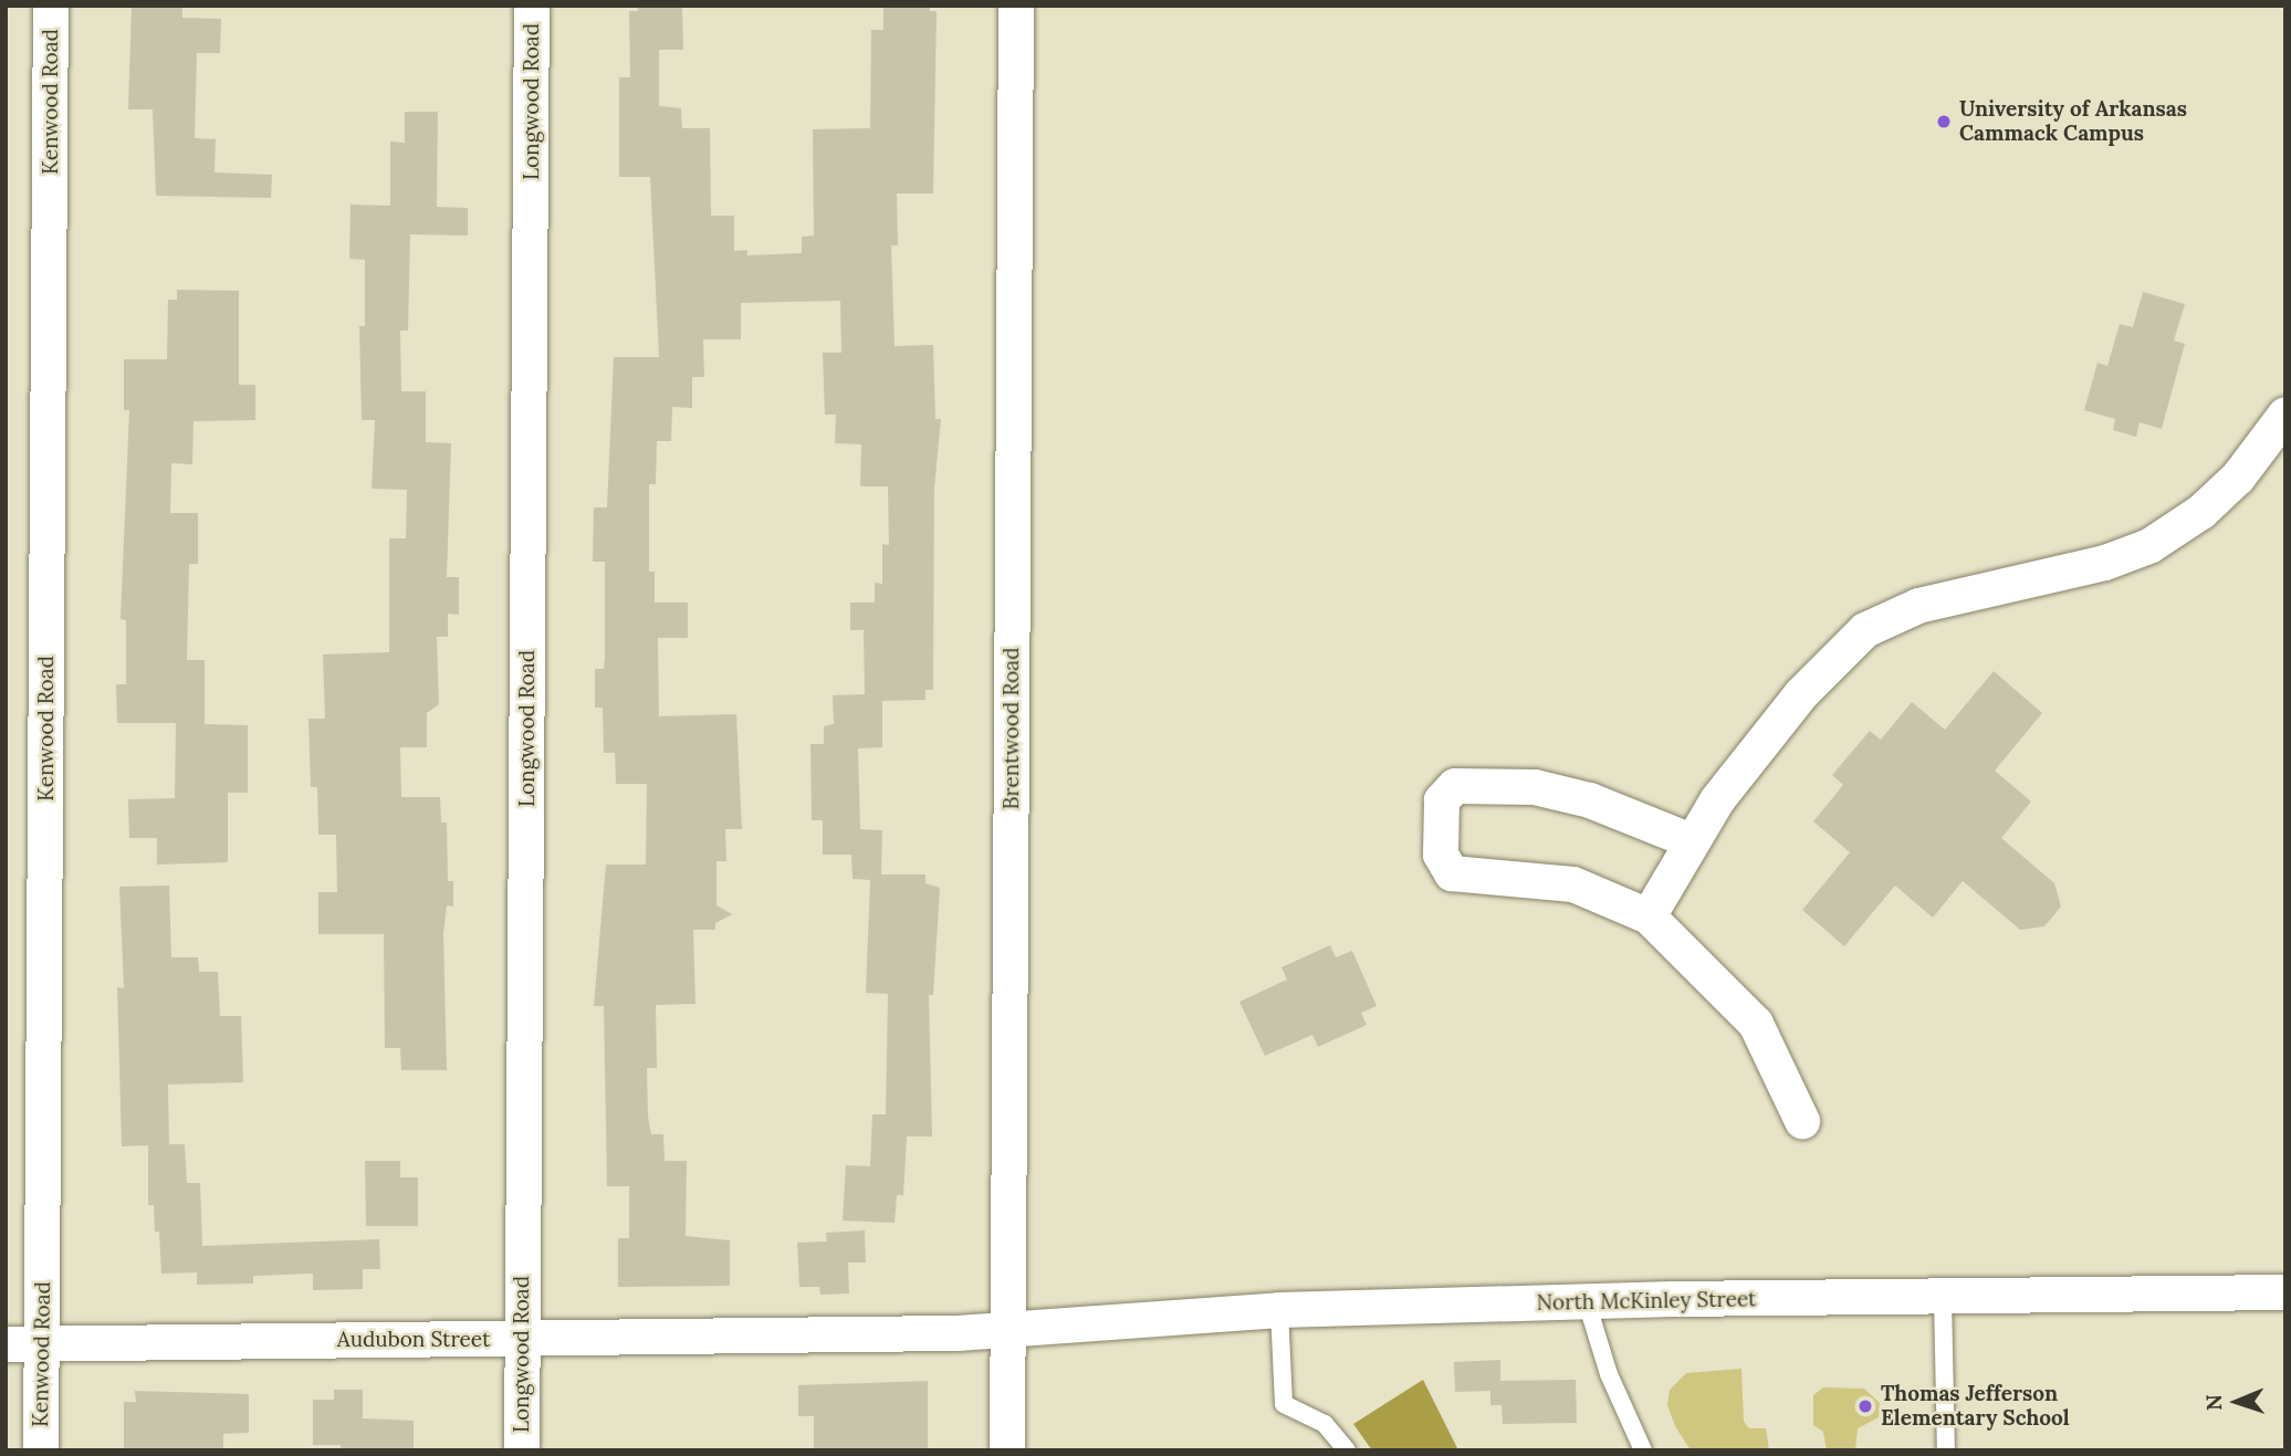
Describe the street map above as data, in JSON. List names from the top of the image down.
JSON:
{
  "streets": {
    "street": [
      "Kenwood Road",
      "Longwood Road",
      "Brentwood Road",
      "North McKinley Street",
      "Audubon Street"
    ]
  },
  "crossings": [
    ["Kenwood Road", "Audubon Street"],
    ["Longwood Road", "Audubon Street"],
    ["Brentwood Road", "North McKinley Street"],
    ["Brentwood Road", "Audubon Street"],
    ["North McKinley Street", "Audubon Street"]
  ],
  "places": ["University of Arkansas Cammack Campus", "Thomas Jefferson Elementary School"],
  "north": "left"
}
